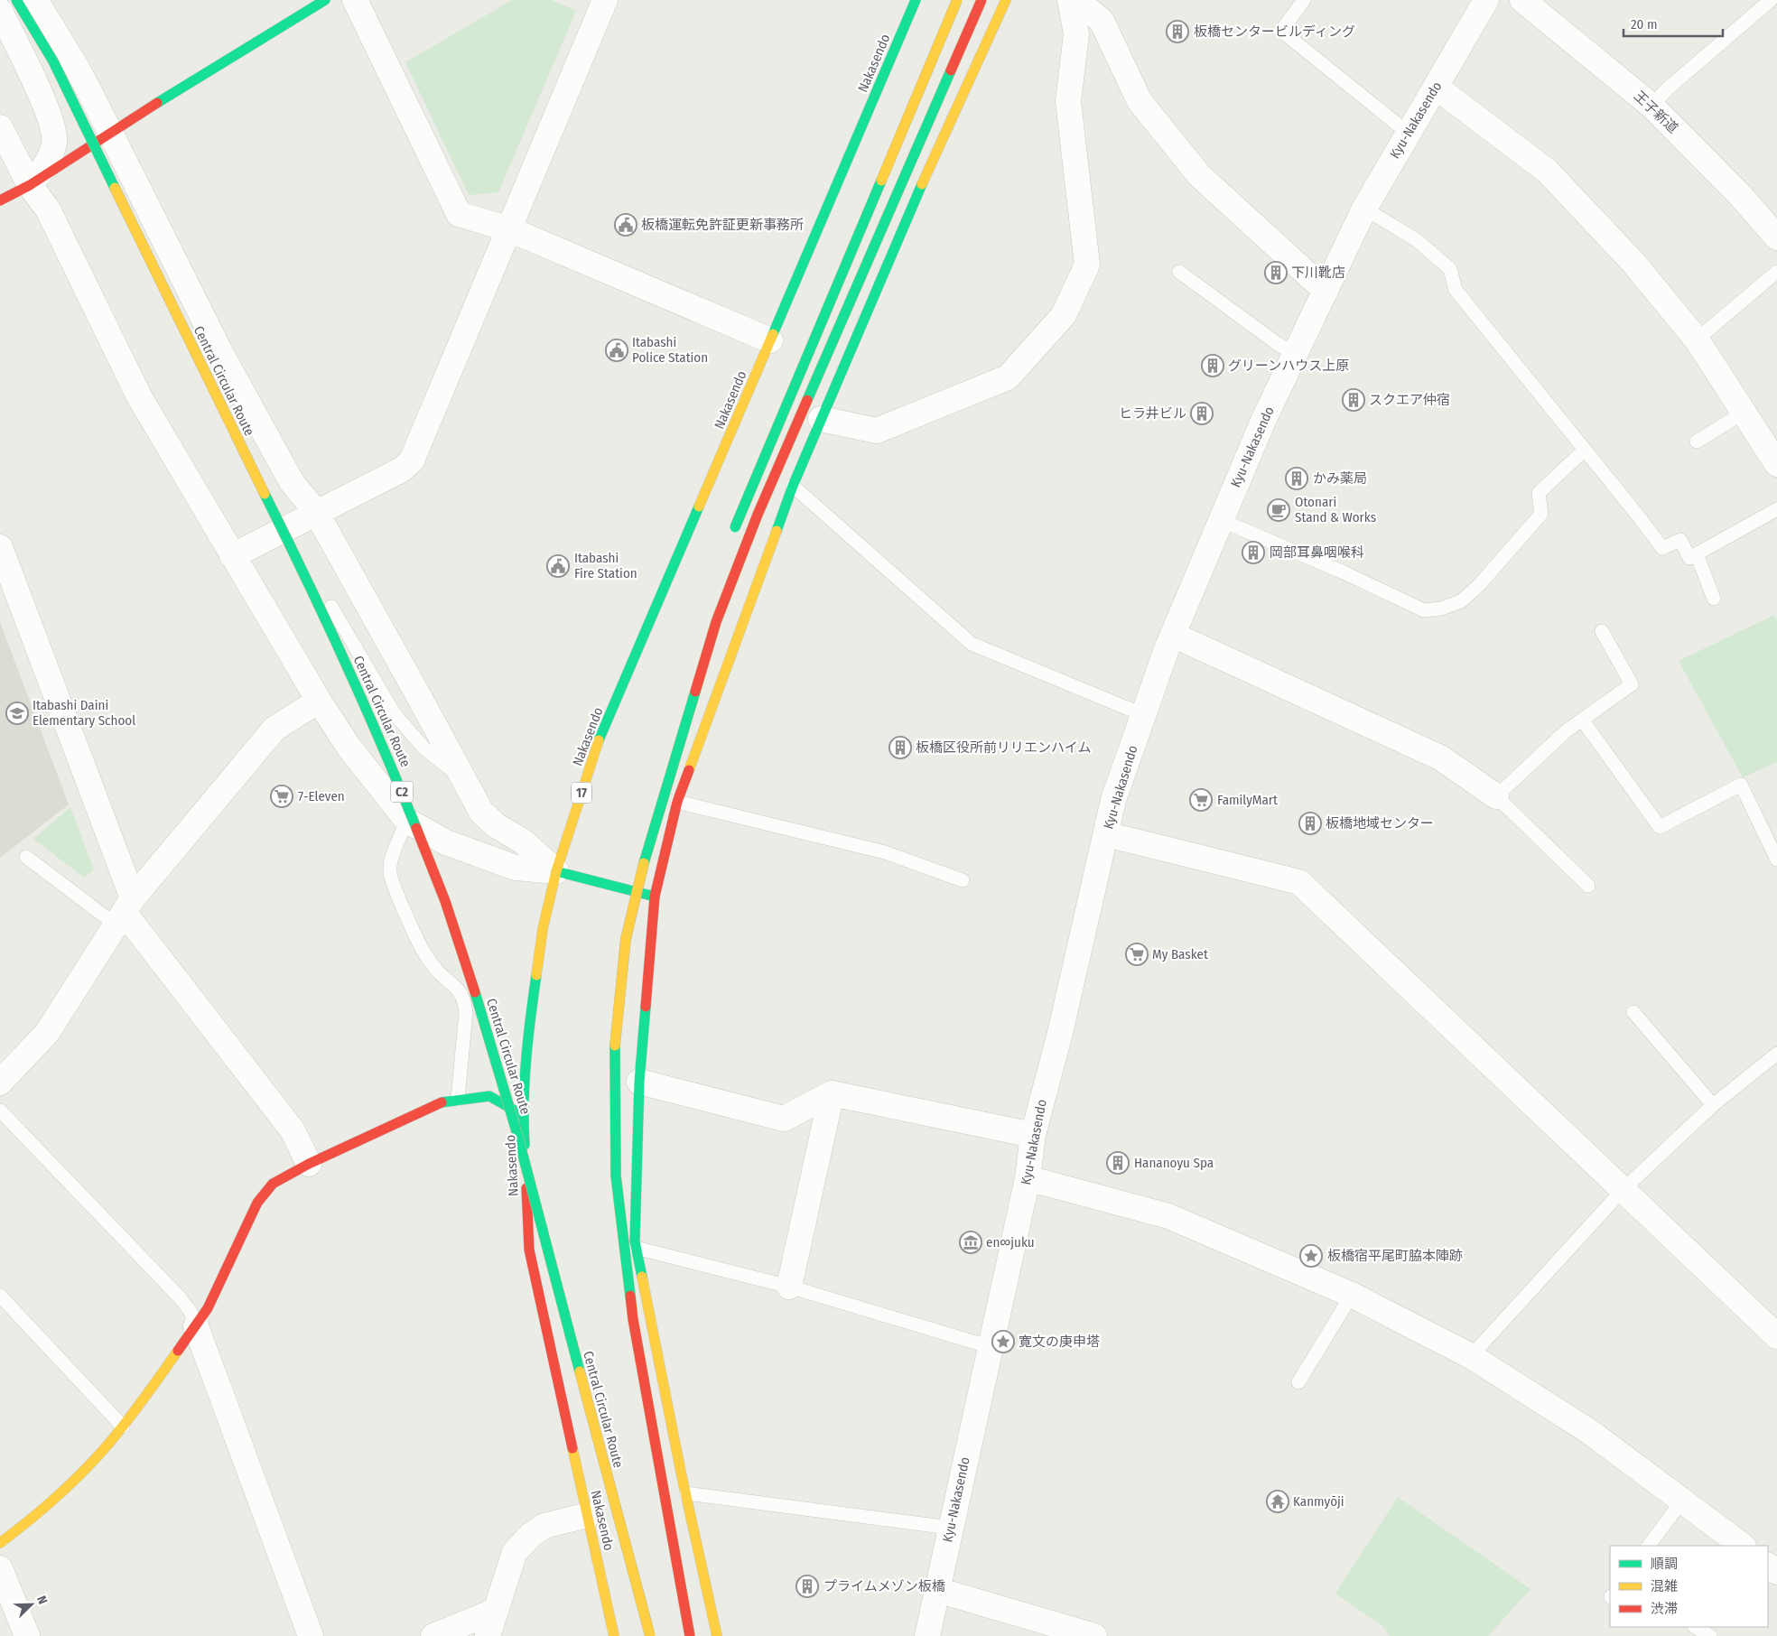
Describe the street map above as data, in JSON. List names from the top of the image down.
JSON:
{
  "streets": {
    "main road": [
      "Nakasendo",
      "Central Circular Route",
      "C2",
      "17"
    ],
    "street": ["王子新道", "Kyu-Nakasendo"]
  },
  "places": {
    "building": [
      "板橋センタービルディング",
      "下川靴店",
      "グリーンハウス上原",
      "スクエア仲宿",
      "ヒラ井ビル",
      "かみ薬局",
      "岡部耳鼻咽喉科",
      "板橋区役所前リリエンハイム",
      "板橋地域センター",
      "Hananoyu Spa",
      "プライムメゾン板橋"
    ],
    "public building": ["板橋運転免許証更新事務所", "Itabashi Police Station", "Itabashi Fire Station"],
    "cafe": ["Otonari Stand & Works"],
    "school or university": ["Itabashi Daini Elementary School"],
    "supermarket": ["7-Eleven", "FamilyMart", "My Basket"],
    "museum": ["en∞juku"],
    "place": ["板橋宿平尾町脇本陣跡", "寛文の庚申塔"],
    "temple": ["Kanmyōji"]
  },
  "legend": ["順調", "混雑", "渋滞"],
  "scale_bar": "20 m",
  "north": "top right"
}
